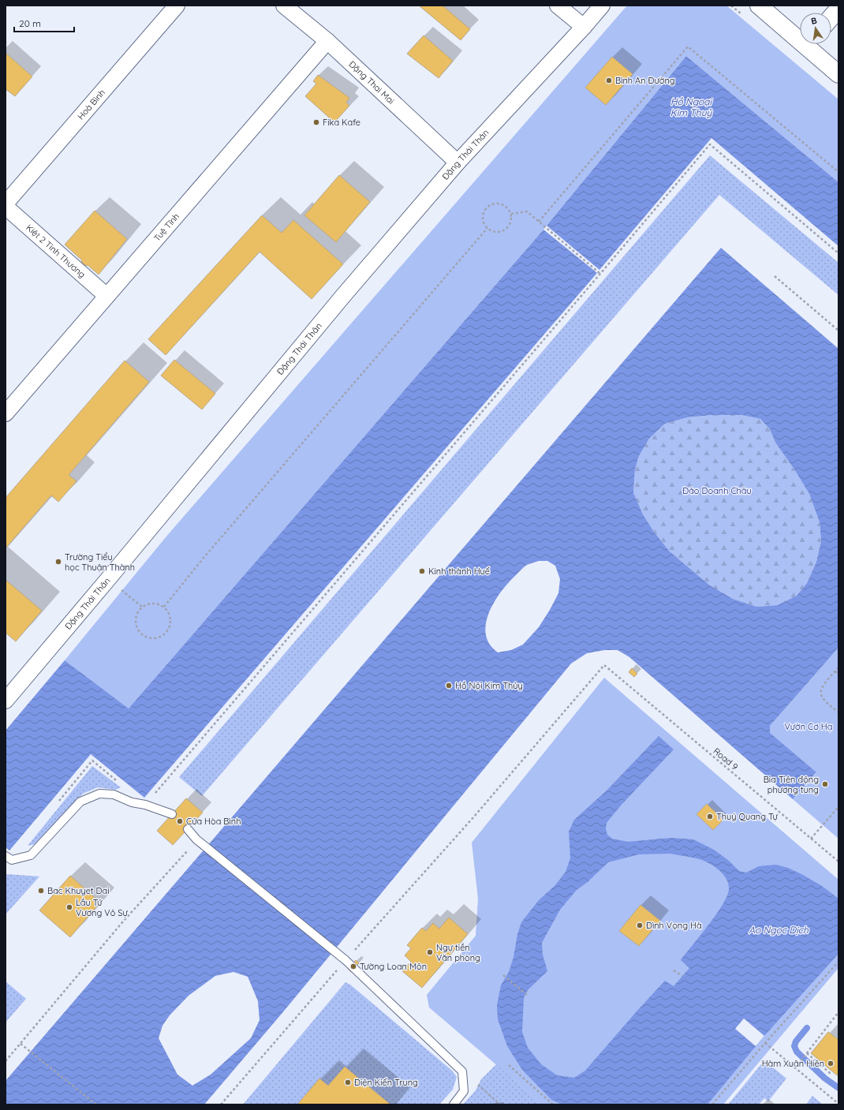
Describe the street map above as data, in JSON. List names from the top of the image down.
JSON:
{
  "streets": {
    "street": [
      "Đặng Thai Mai",
      "Hoà Bình",
      "Đặng Thái Thân",
      "Tuệ Tĩnh",
      "Kiệt 2 Tình Thương"
    ],
    "path": ["Road 9"]
  },
  "crossings": [
    ["Đặng Thai Mai", "Đặng Thái Thân"],
    ["Đặng Thai Mai", "Tuệ Tĩnh"],
    ["Tuệ Tĩnh", "Kiệt 2 Tình Thương"]
  ],
  "water": ["Hồ Ngoại Kim Thuỷ", "Ao Ngọc Dịch"],
  "parks": ["Đảo Doanh Châu", "Vườn Cơ Hạ"],
  "places": [
    "Bình An Đường",
    "Fika Kafe",
    "Trường Tiểu học Thuận Thành",
    "Kinh thành Huế",
    "Hồ Nội Kim Thủy",
    "Bia Tiên động phương tung",
    "Thuý Quang Tự",
    "Cửa Hòa Bình",
    "Bac Khuyet Dai",
    "Lầu Tứ Vương Vô Sự",
    "Đình Vọng Hà",
    "Ngự tiền Văn phòng",
    "Tường Loan Môn",
    "Hàm Xuân Hiên",
    "Điện Kiến Trung"
  ],
  "scale_bar": "20 m",
  "north": "top"
}
